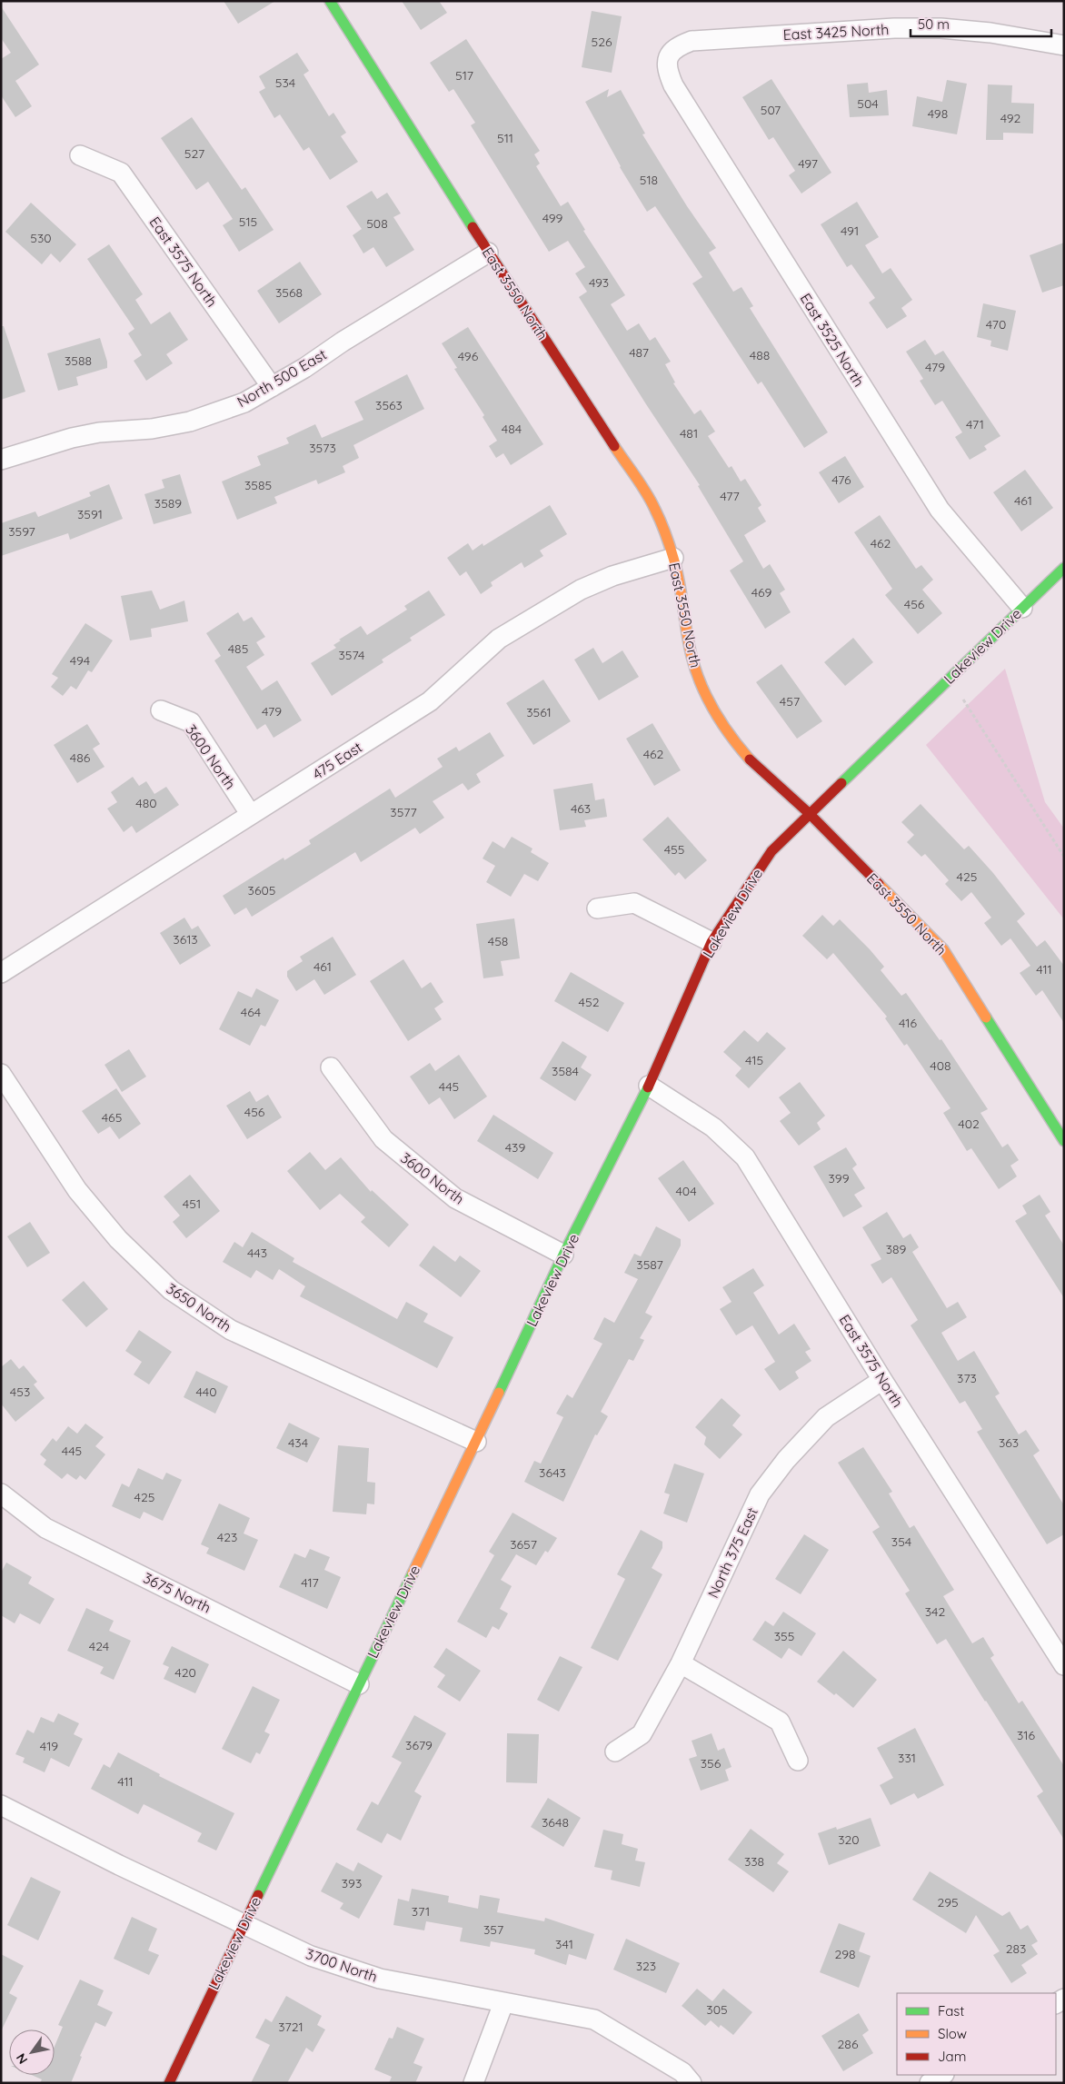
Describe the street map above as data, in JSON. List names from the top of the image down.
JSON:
{
  "streets": {
    "street": [
      "East 3425 North",
      "East 3575 North",
      "East 3550 North",
      "East 3525 North",
      "North 500 East",
      "Lakeview Drive",
      "3600 North",
      "475 East",
      "3650 North",
      "North 375 East",
      "3675 North",
      "3700 North"
    ]
  },
  "crossings": [
    ["East 3425 North", "East 3525 North"],
    ["East 3575 North", "North 500 East"],
    ["East 3575 North", "Lakeview Drive"],
    ["East 3575 North", "North 375 East"],
    ["East 3550 North", "North 500 East"],
    ["East 3550 North", "Lakeview Drive"],
    ["East 3550 North", "475 East"],
    ["East 3525 North", "Lakeview Drive"],
    ["Lakeview Drive", "3600 North"],
    ["Lakeview Drive", "3650 North"],
    ["Lakeview Drive", "3675 North"],
    ["Lakeview Drive", "3700 North"],
    ["3600 North", "475 East"]
  ],
  "house_numbers": [
    "526",
    "517",
    "534",
    "504",
    "507",
    "498",
    "492",
    "511",
    "527",
    "497",
    "518",
    "499",
    "515",
    "508",
    "491",
    "530",
    "493",
    "3568",
    "470",
    "487",
    "488",
    "496",
    "3588",
    "479",
    "3563",
    "471",
    "484",
    "481",
    "3573",
    "476",
    "3585",
    "477",
    "461",
    "3589",
    "3591",
    "3597",
    "462",
    "469",
    "456",
    "485",
    "3574",
    "494",
    "457",
    "479",
    "3561",
    "462",
    "486",
    "480",
    "463",
    "3577",
    "455",
    "425",
    "3605",
    "3613",
    "458",
    "461",
    "411",
    "452",
    "464",
    "416",
    "415",
    "408",
    "3584",
    "445",
    "456",
    "465",
    "402",
    "439",
    "399",
    "404",
    "451",
    "389",
    "443",
    "3587",
    "373",
    "453",
    "440",
    "434",
    "363",
    "445",
    "3643",
    "425",
    "423",
    "354",
    "3657",
    "417",
    "342",
    "355",
    "424",
    "420",
    "316",
    "3679",
    "419",
    "331",
    "356",
    "411",
    "3648",
    "320",
    "338",
    "393",
    "295",
    "371",
    "357",
    "341",
    "283",
    "298",
    "323",
    "305",
    "3721",
    "286"
  ],
  "legend": ["Fast", "Slow", "Jam"],
  "scale_bar": "50 m",
  "north": "bottom left"
}
